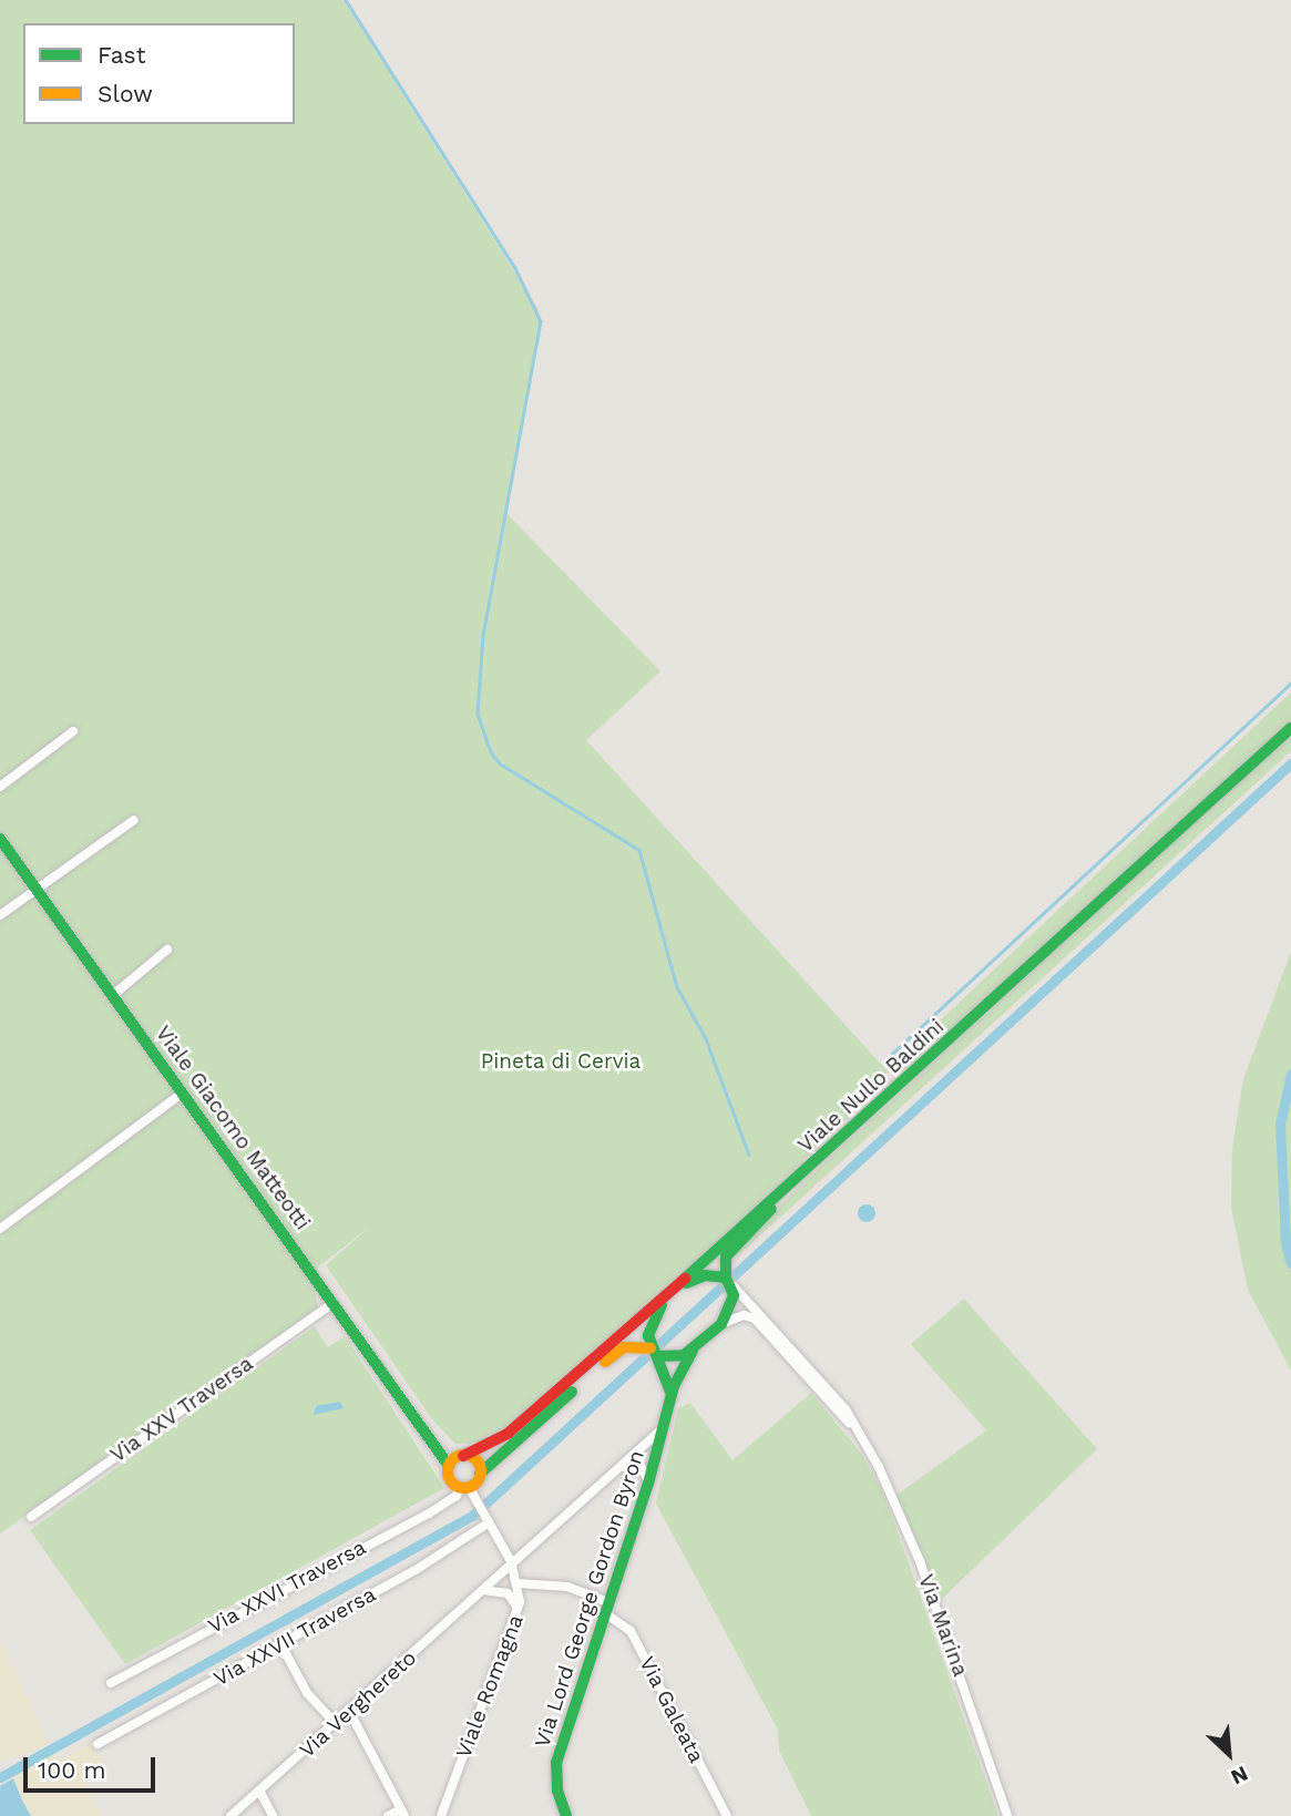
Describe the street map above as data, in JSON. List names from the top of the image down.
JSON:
{
  "streets": {
    "street": [
      "Viale Nullo Baldini",
      "Viale Giacomo Matteotti",
      "Via XXV Traversa",
      "Via XXVI Traversa",
      "Via Lord George Gordon Byron",
      "Via Marina",
      "Via XXVII Traversa",
      "Viale Romagna",
      "Via Verghereto",
      "Via Galeata"
    ]
  },
  "crossings": [
    ["Viale Nullo Baldini", "Viale Giacomo Matteotti"],
    ["Viale Giacomo Matteotti", "Via XXV Traversa"],
    ["Via XXVI Traversa", "Viale Romagna"],
    ["Via Lord George Gordon Byron", "Via Verghereto"],
    ["Via Lord George Gordon Byron", "Via Galeata"],
    ["Via XXVII Traversa", "Viale Romagna"],
    ["Viale Romagna", "Via Verghereto"]
  ],
  "parks": ["Pineta di Cervia"],
  "legend": ["Fast", "Slow"],
  "scale_bar": "100 m",
  "north": "bottom right"
}
